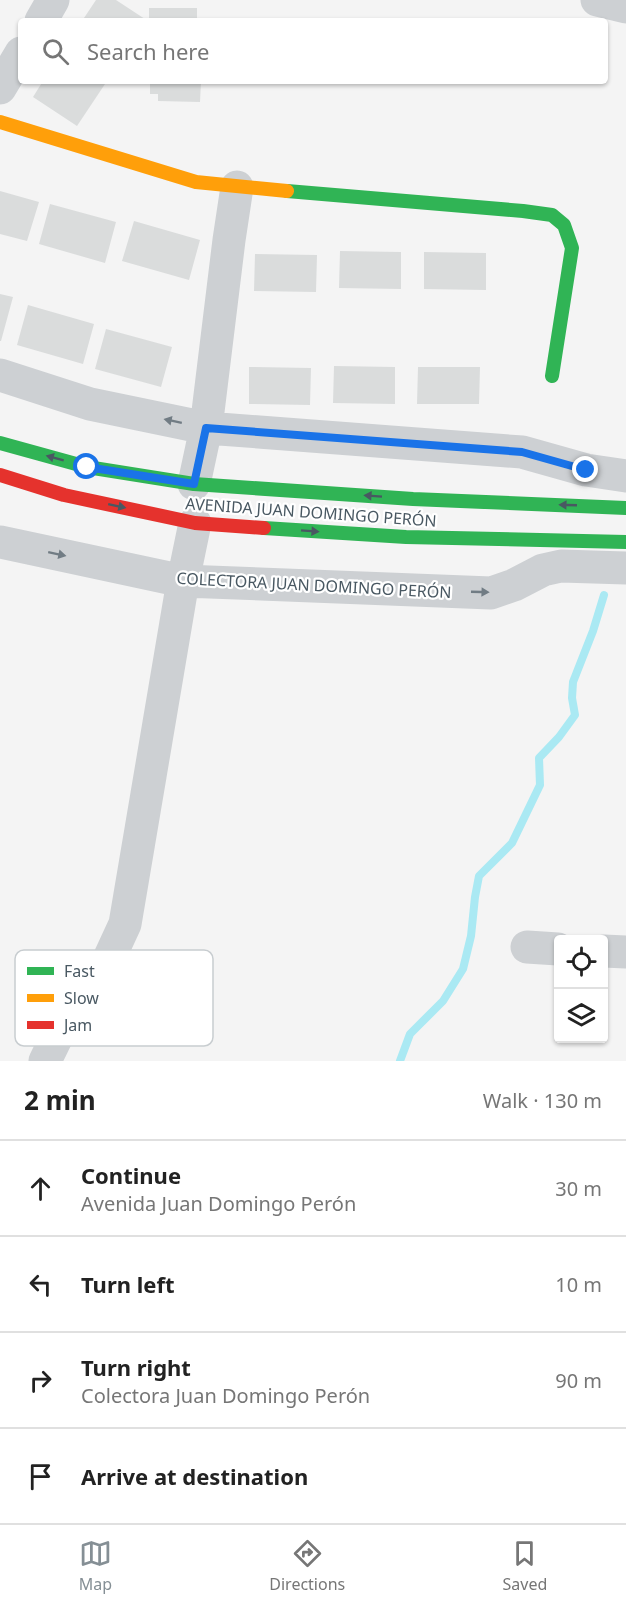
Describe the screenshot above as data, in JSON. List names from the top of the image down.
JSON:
{
  "streets": {
    "main road": ["AVENIDA JUAN DOMINGO PERÓN"],
    "street": ["COLECTORA JUAN DOMINGO PERÓN"]
  },
  "legend": ["Fast", "Slow", "Jam"],
  "page": {
    "search": "Search here",
    "heading": ["2 min", "Walk · 130 m"],
    "list": [
      ["Continue", "Avenida Juan Domingo Perón", "30 m"],
      ["Turn left", "10 m"],
      ["Turn right", "Colectora Juan Domingo Perón", "90 m"],
      "Arrive at destination"
    ],
    "nav": ["Map", "Directions", "Saved"]
  }
}
